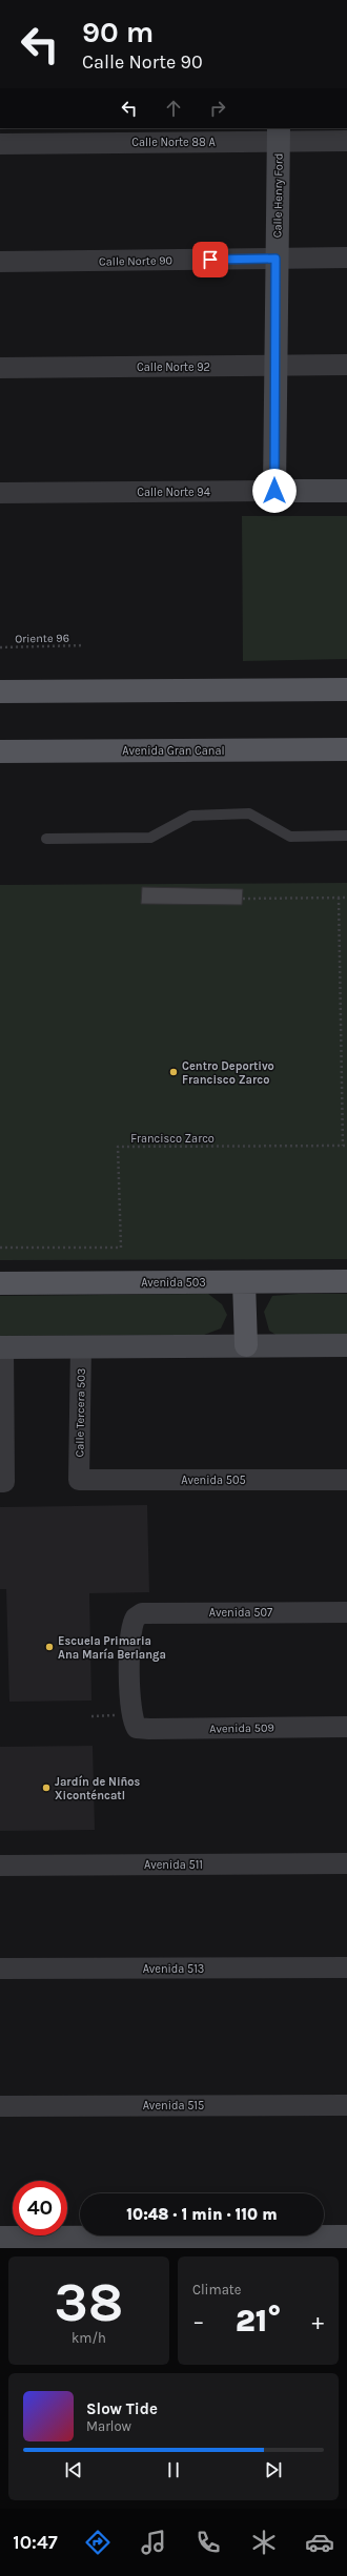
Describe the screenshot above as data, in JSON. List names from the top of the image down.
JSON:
{
  "streets": {
    "main road": ["Avenida Gran Canal", "Avenida 503"],
    "street": [
      "Calle Norte 88 A",
      "Calle Henry Ford",
      "Calle Norte 90",
      "Calle Norte 92",
      "Calle Norte 94",
      "Calle Tercera 503",
      "Avenida 505",
      "Avenida 507",
      "Avenida 509",
      "Avenida 511",
      "Avenida 513",
      "Avenida 515"
    ],
    "path": ["Oriente 96", "Francisco Zarco"]
  },
  "crossings": [
    ["Calle Norte 88 A", "Calle Henry Ford"],
    ["Calle Henry Ford", "Calle Norte 90"],
    ["Calle Henry Ford", "Calle Norte 92"],
    ["Calle Henry Ford", "Calle Norte 94"],
    ["Calle Tercera 503", "Avenida 505"],
    ["Avenida 507", "Avenida 509"]
  ],
  "places": ["Centro Deportivo Francisco Zarco", "Escuela Primaria Ana María Berlanga", "Jardín de Niños Xiconténcatl"],
  "page": {
    "turn": ["90 m", "Calle Norte 90"],
    "limit": "40",
    "trip": "10:48 · 1 min · 110 m",
    "tile": [
      ["38", "km/h"],
      "Climate"
    ],
    "heat": ["−", "21°", "+"],
    "song": ["Slow Tide", "Marlow"],
    "tabs": "10:47"
  }
}
